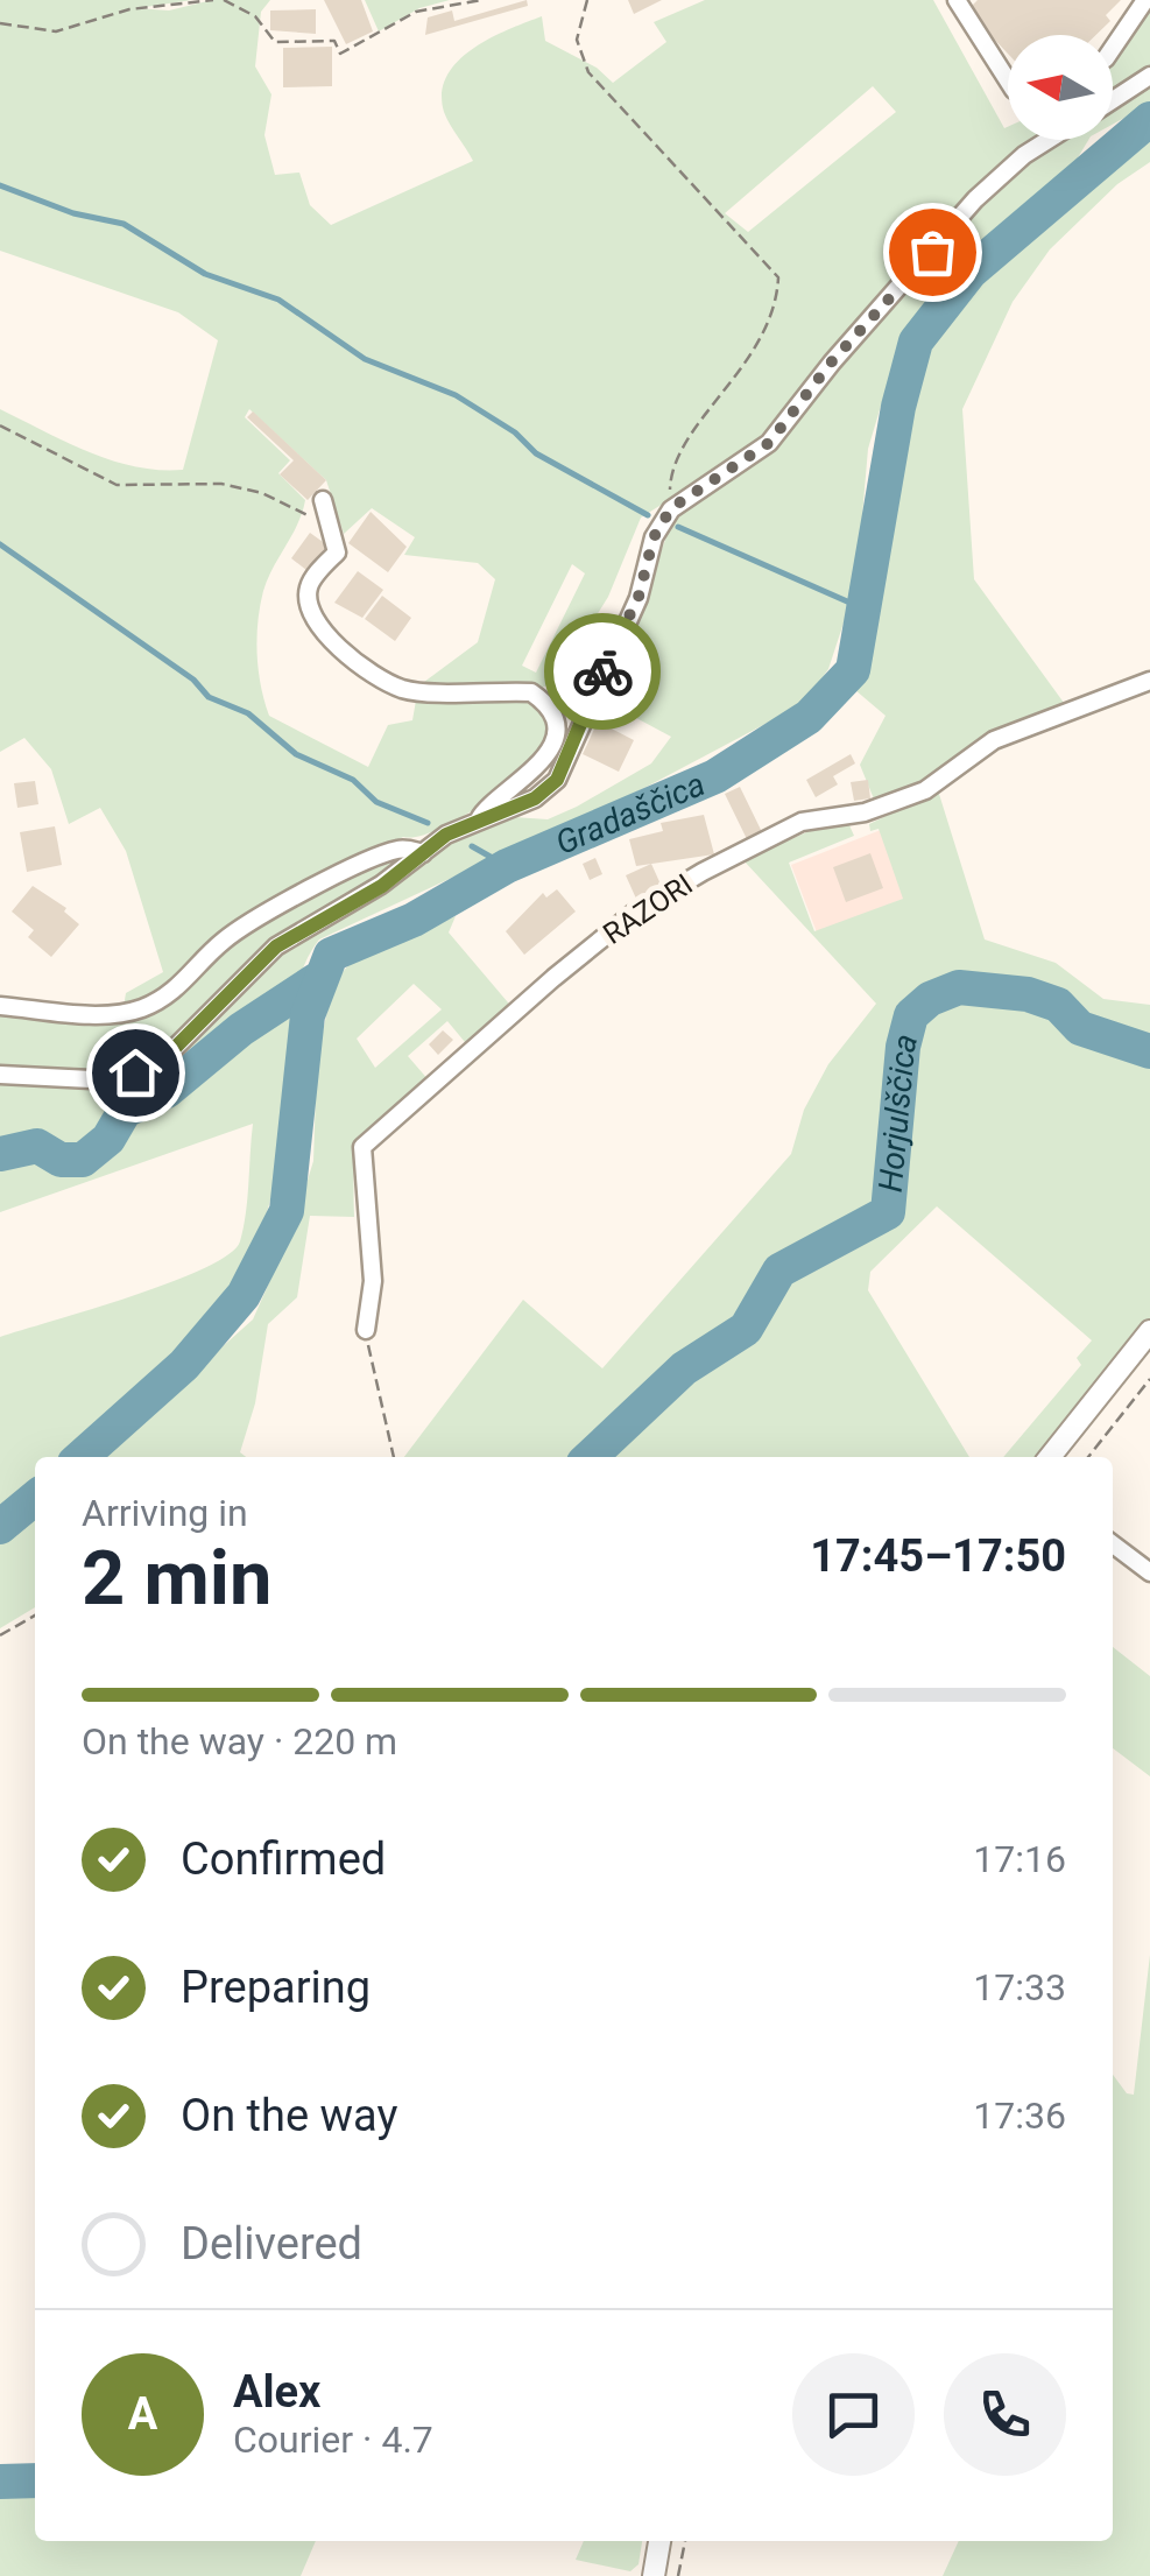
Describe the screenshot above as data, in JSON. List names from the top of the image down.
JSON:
{
  "streets": {
    "street": ["RAZORI"]
  },
  "water": ["Gradaščica", "Horjulščica"],
  "north": "left",
  "page": {
    "heading": ["2 min", "Arriving in", "17:45–17:50"],
    "panel": ["Alex", "Courier · 4.7"],
    "bar": "On the way · 220 m",
    "list": [
      ["Confirmed", "17:16"],
      ["Preparing", "17:33"],
      ["On the way", "17:36"],
      "Delivered"
    ],
    "round": "A"
  }
}
